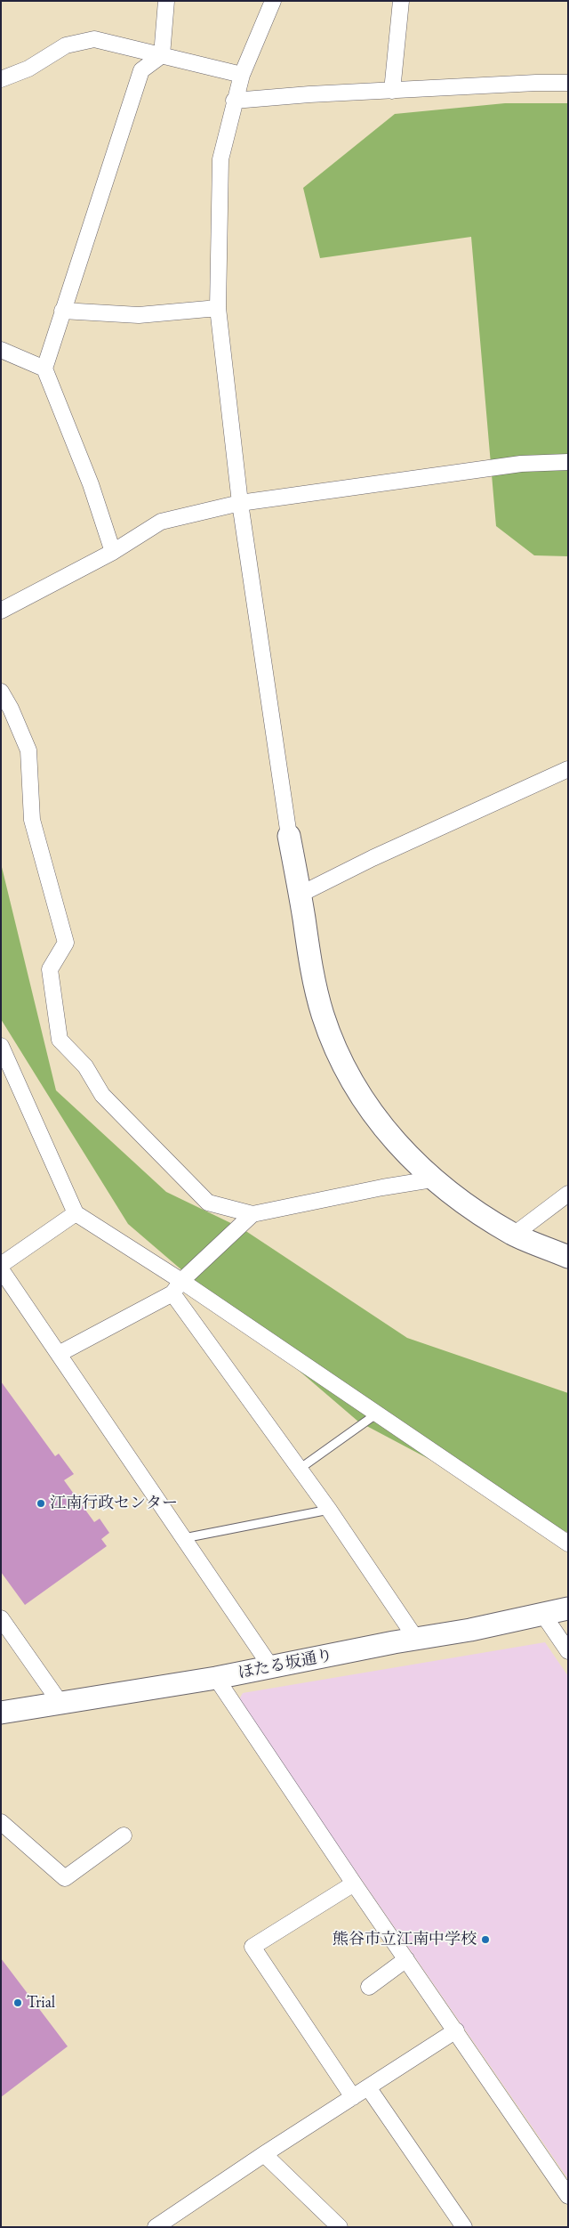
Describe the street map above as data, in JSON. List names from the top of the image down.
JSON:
{
  "streets": {
    "street": ["ほたる坂通り"]
  },
  "places": ["江南行政センター", "熊谷市立江南中学校", "Trial"]
}
